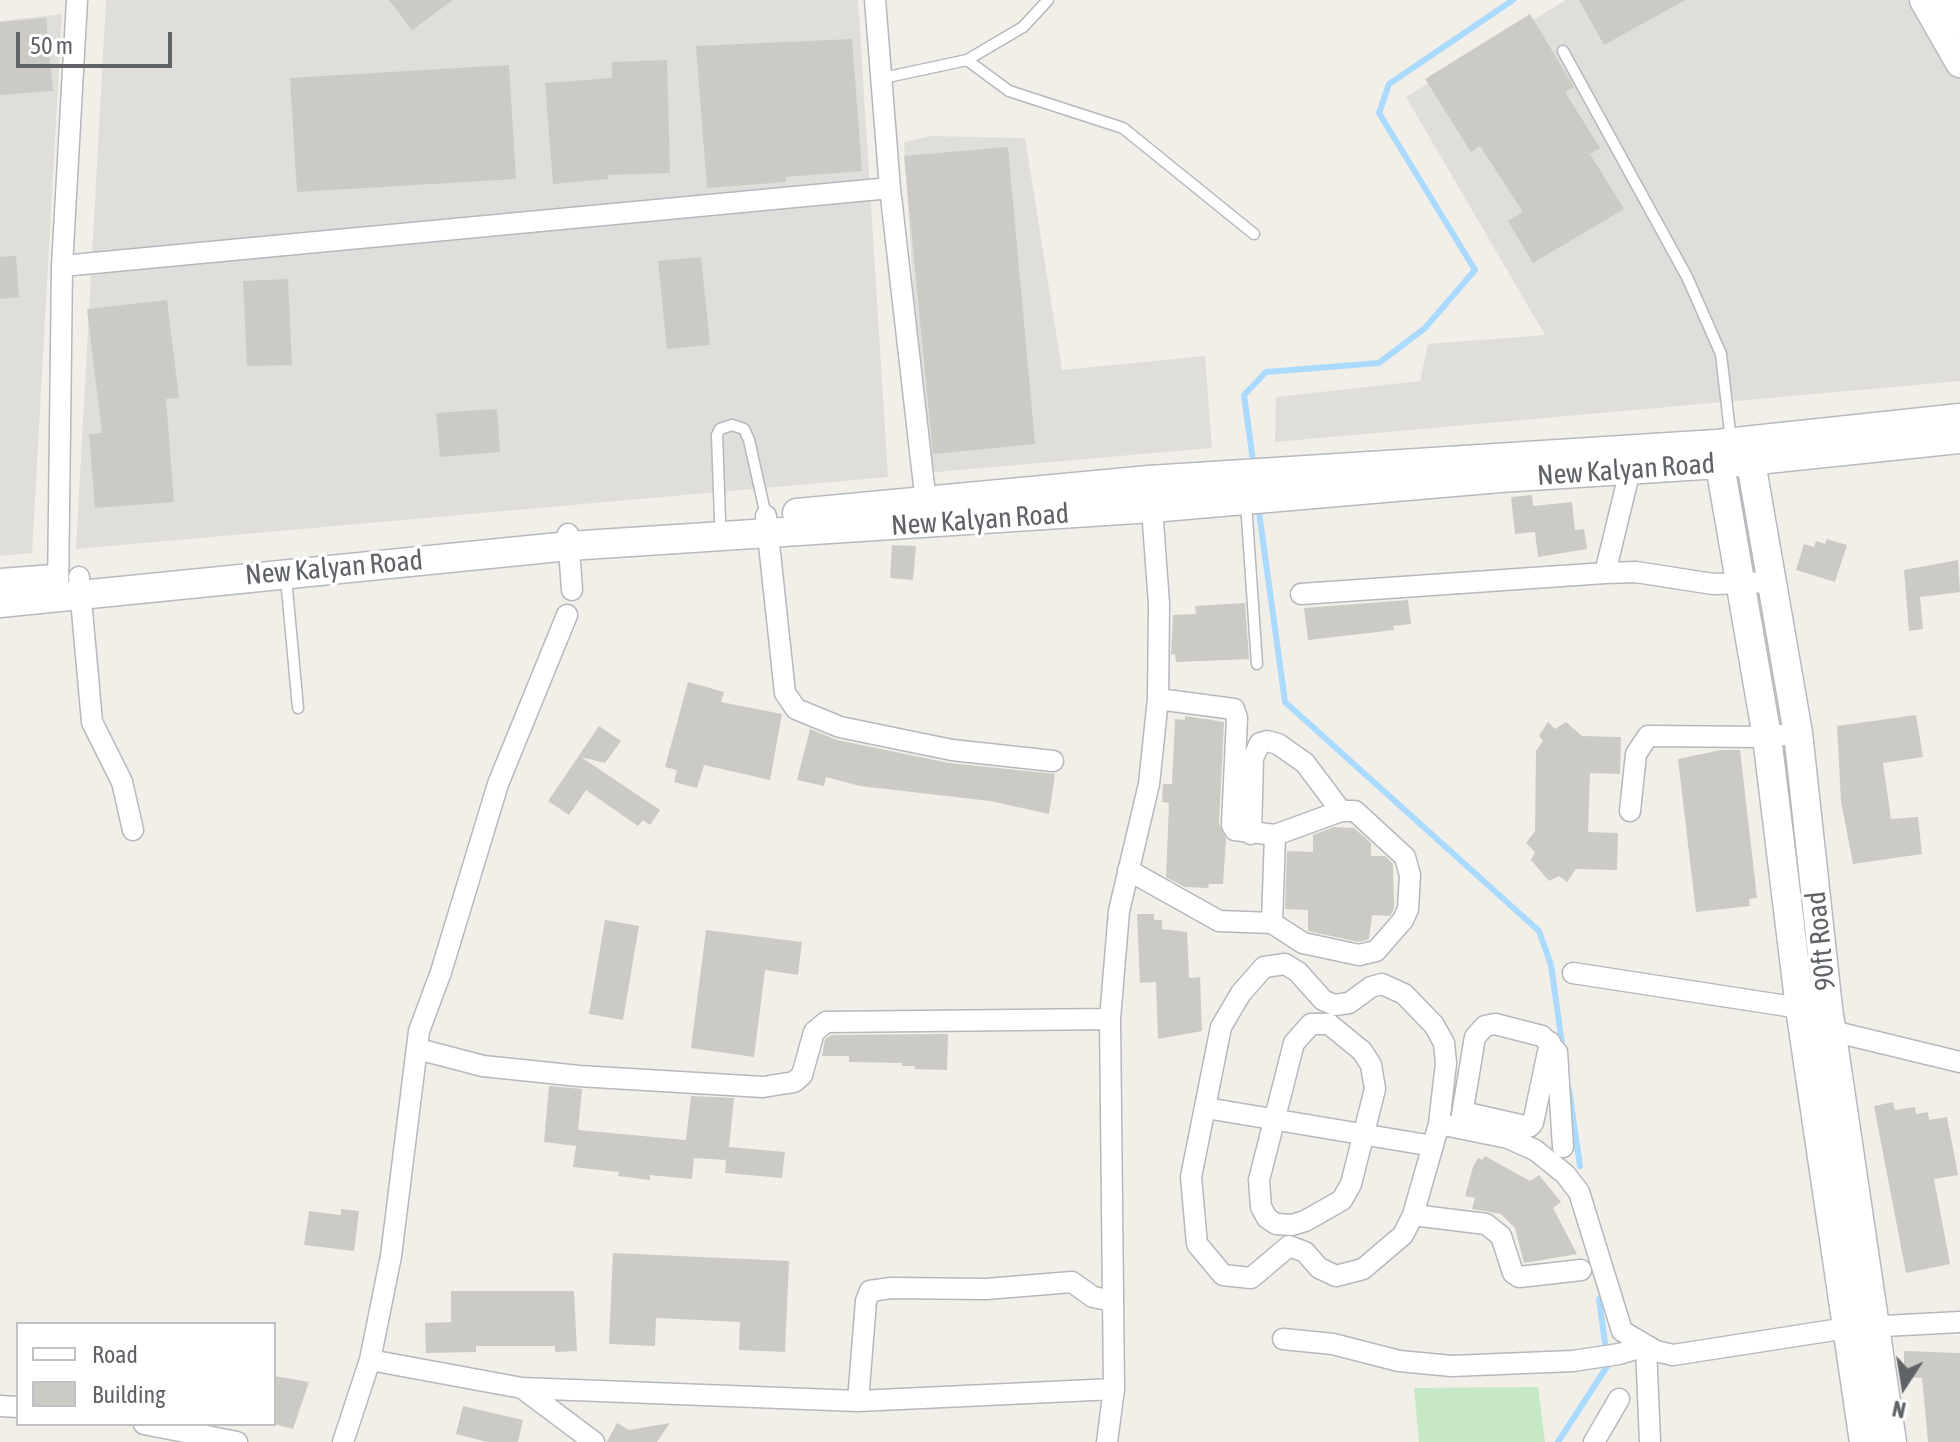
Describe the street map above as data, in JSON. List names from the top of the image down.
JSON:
{
  "streets": {
    "street": ["New Kalyan Road", "90ft Road"]
  },
  "crossings": [
    ["New Kalyan Road", "90ft Road"]
  ],
  "legend": ["Road", "Building"],
  "scale_bar": "50 m",
  "north": "bottom"
}
